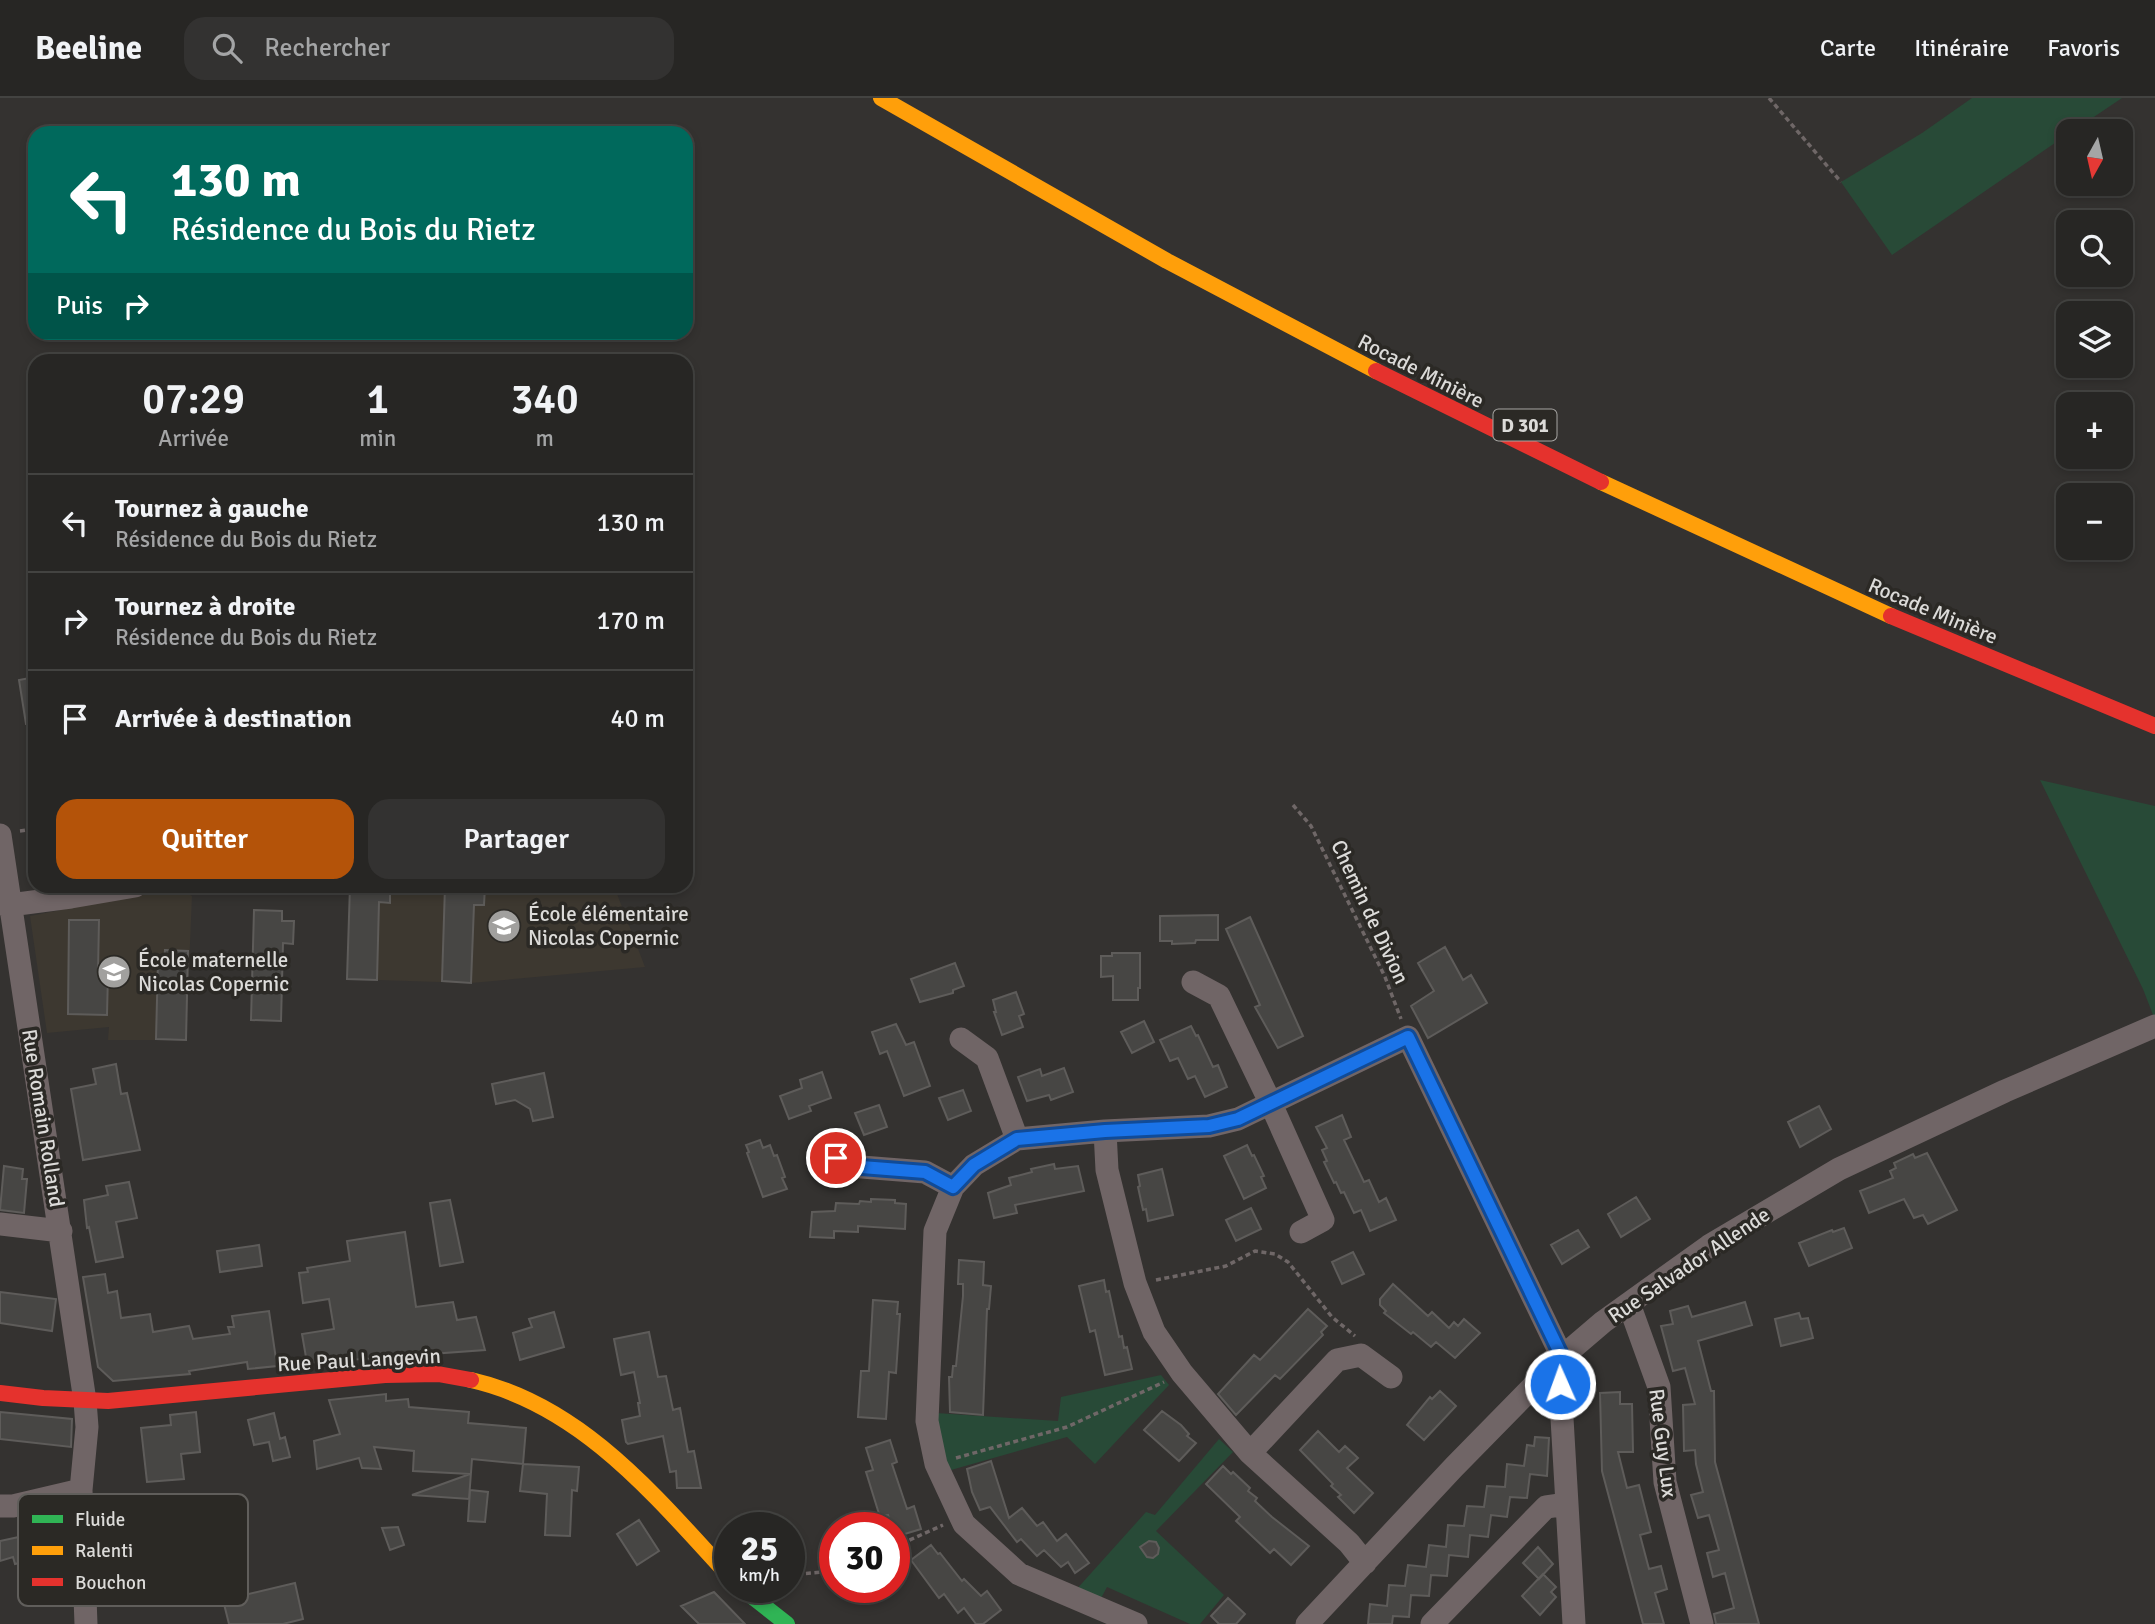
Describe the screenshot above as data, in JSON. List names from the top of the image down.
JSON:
{
  "streets": {
    "main road": ["Rocade Minière", "D 301", "Rue Paul Langevin"],
    "street": ["Rue Romain Rolland", "Rue Salvador Allende", "Rue Guy Lux"],
    "path": ["Chemin de Divion"]
  },
  "crossings": [
    ["Rue Romain Rolland", "Rue Paul Langevin"],
    ["Rue Salvador Allende", "Rue Guy Lux"]
  ],
  "places": {
    "school or university": ["École élémentaire Nicolas Copernic", "École maternelle Nicolas Copernic"]
  },
  "legend": ["Fluide", "Ralenti", "Bouchon"],
  "north": "bottom",
  "page": {
    "header": "Beeline",
    "search": "Rechercher",
    "nav": ["Carte", "Itinéraire", "Favoris"],
    "map_buttons": ["+", "−"],
    "turn": ["130 m", "Résidence du Bois du Rietz"],
    "then": "Puis",
    "eta": [
      "07:29",
      "Arrivée",
      "1",
      "min",
      "340",
      "m"
    ],
    "list": [
      {
        "name": "Tournez à gauche",
        "note": "Résidence du Bois du Rietz",
        "value": "130 m"
      },
      {
        "name": "Tournez à droite",
        "note": "Résidence du Bois du Rietz",
        "value": "170 m"
      },
      {
        "name": "Arrivée à destination",
        "value": "40 m"
      }
    ],
    "buttons": ["Quitter", "Partager"],
    "speed": "25 km/h",
    "limit": "30"
  }
}
